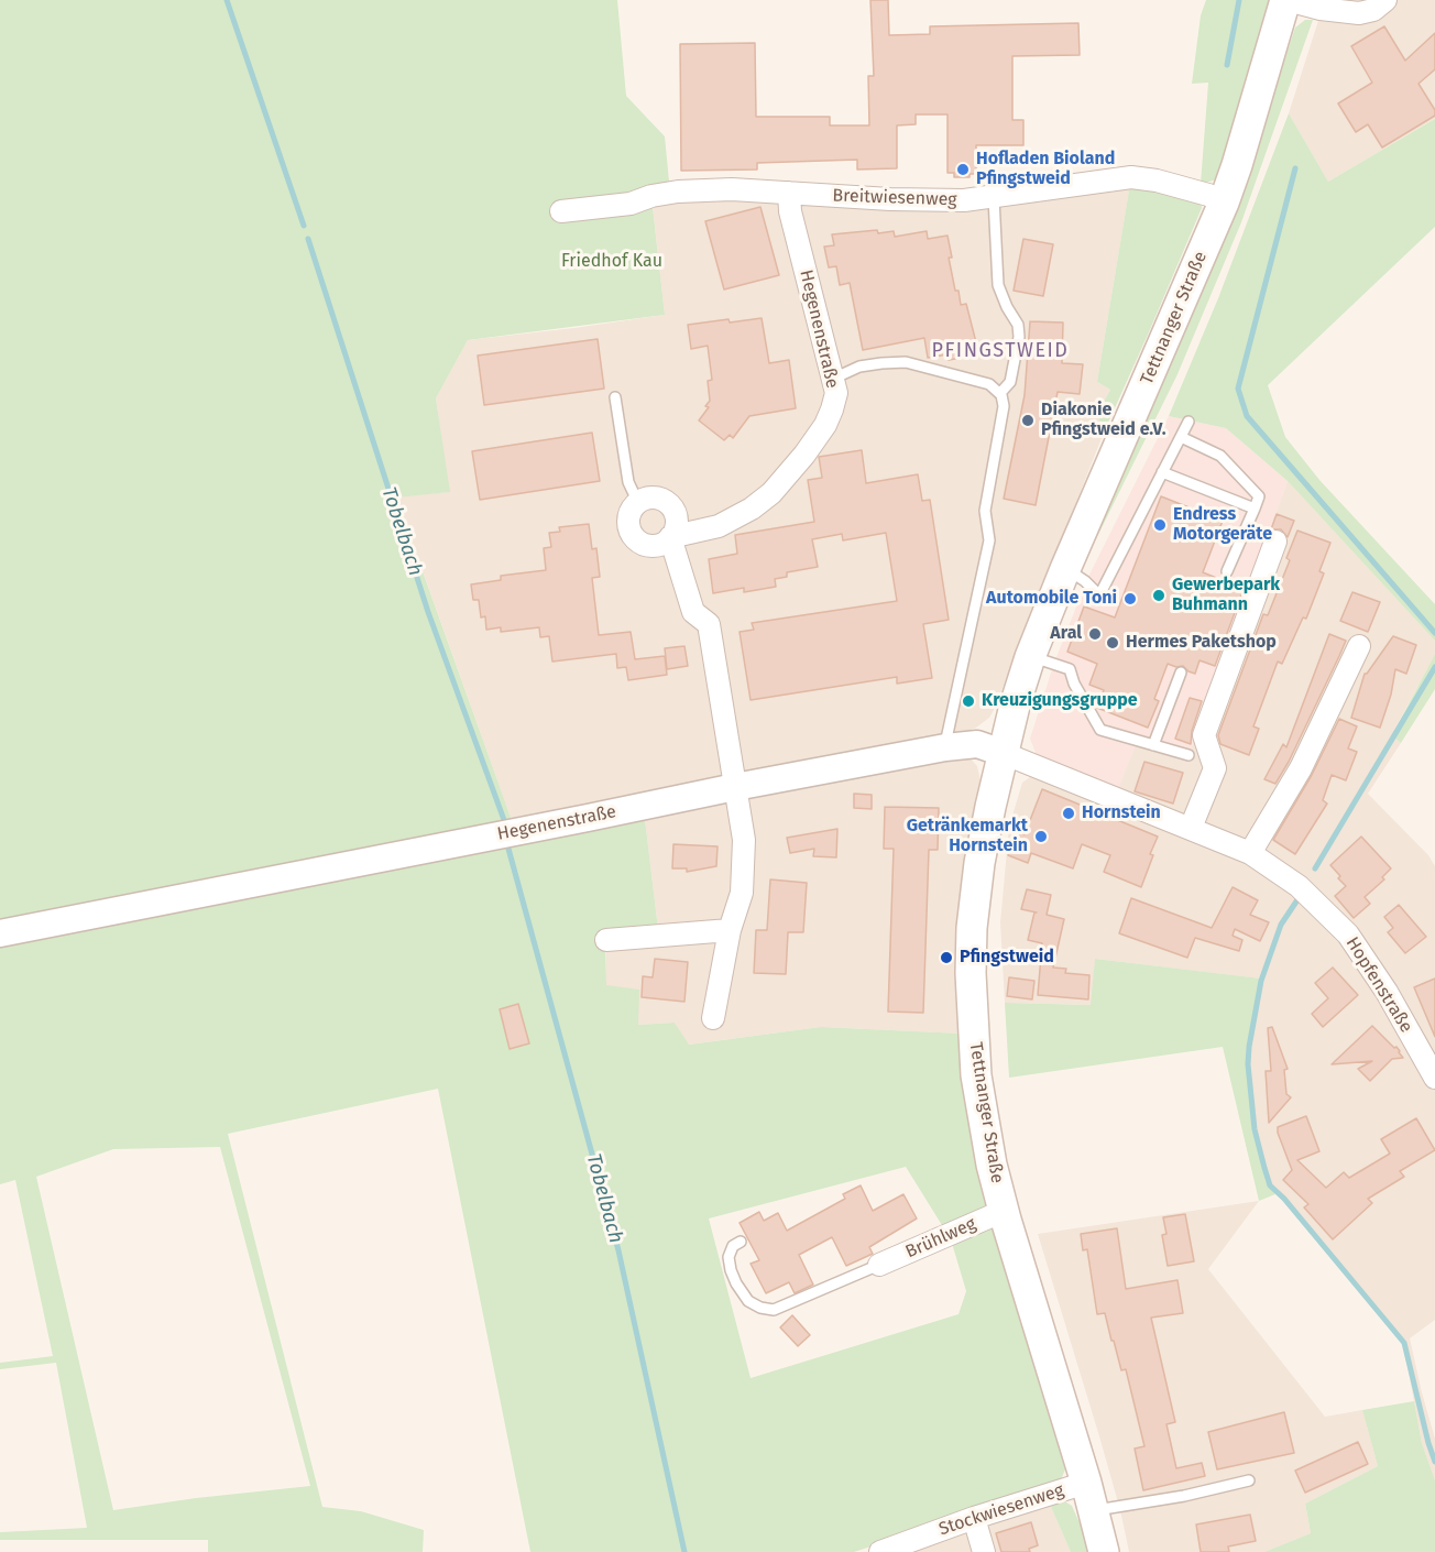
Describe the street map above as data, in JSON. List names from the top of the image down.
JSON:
{
  "streets": {
    "main road": ["Tettnanger Straße"],
    "street": [
      "Breitwiesenweg",
      "Hegenenstraße",
      "Hopfenstraße",
      "Brühlweg",
      "Stockwiesenweg"
    ]
  },
  "crossings": [
    ["Breitwiesenweg", "Tettnanger Straße"],
    ["Breitwiesenweg", "Hegenenstraße"],
    ["Tettnanger Straße", "Hegenenstraße"],
    ["Tettnanger Straße", "Hopfenstraße"],
    ["Tettnanger Straße", "Brühlweg"],
    ["Tettnanger Straße", "Stockwiesenweg"],
    ["Hegenenstraße", "Hopfenstraße"]
  ],
  "districts": ["PFINGSTWEID"],
  "water": ["Tobelbach"],
  "parks": ["Friedhof Kau"],
  "places": [
    "Hofladen Bioland Pfingstweid",
    "Diakonie Pfingstweid e.V.",
    "Endress Motorgeräte",
    "Gewerbepark Buhmann",
    "Automobile Toni",
    "Aral",
    "Hermes Paketshop",
    "Kreuzigungsgruppe",
    "Hornstein",
    "Getränkemarkt Hornstein",
    "Pfingstweid"
  ]
}
